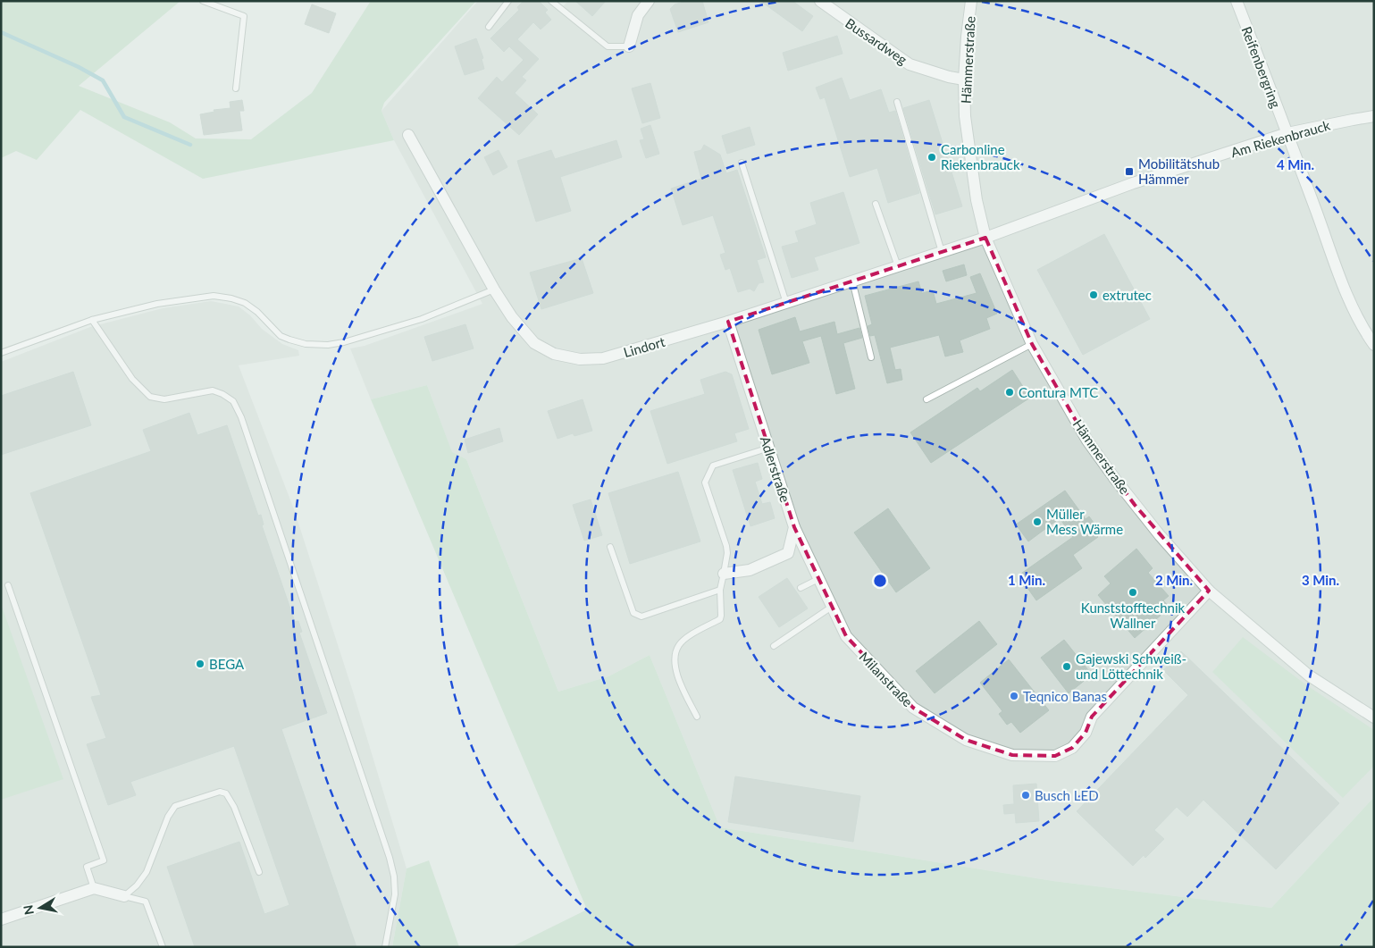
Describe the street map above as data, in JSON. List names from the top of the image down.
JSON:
{
  "streets": {
    "street": [
      "Bussardweg",
      "Hämmerstraße",
      "Reifenbergring",
      "Am Riekenbrauck",
      "Lindort",
      "Adlerstraße",
      "Milanstraße"
    ]
  },
  "crossings": [
    ["Bussardweg", "Hämmerstraße"],
    ["Hämmerstraße", "Am Riekenbrauck"],
    ["Hämmerstraße", "Lindort"],
    ["Hämmerstraße", "Milanstraße"],
    ["Reifenbergring", "Am Riekenbrauck"],
    ["Am Riekenbrauck", "Lindort"],
    ["Lindort", "Adlerstraße"],
    ["Adlerstraße", "Milanstraße"]
  ],
  "places": {
    "other": [
      "Carbonline Riekenbrauck",
      "extrutec",
      "Contura MTC",
      "Müller Mess Wärme",
      "Kunststofftechnik Wallner",
      "BEGA",
      "Gajewski Schweiß- und Löttechnik",
      "Teqnico Banas",
      "Busch LED"
    ],
    "transit": ["Mobilitätshub Hämmer"]
  },
  "north": "left",
  "rings": [
    "4 Min.",
    "1 Min.",
    "2 Min.",
    "3 Min."
  ]
}
